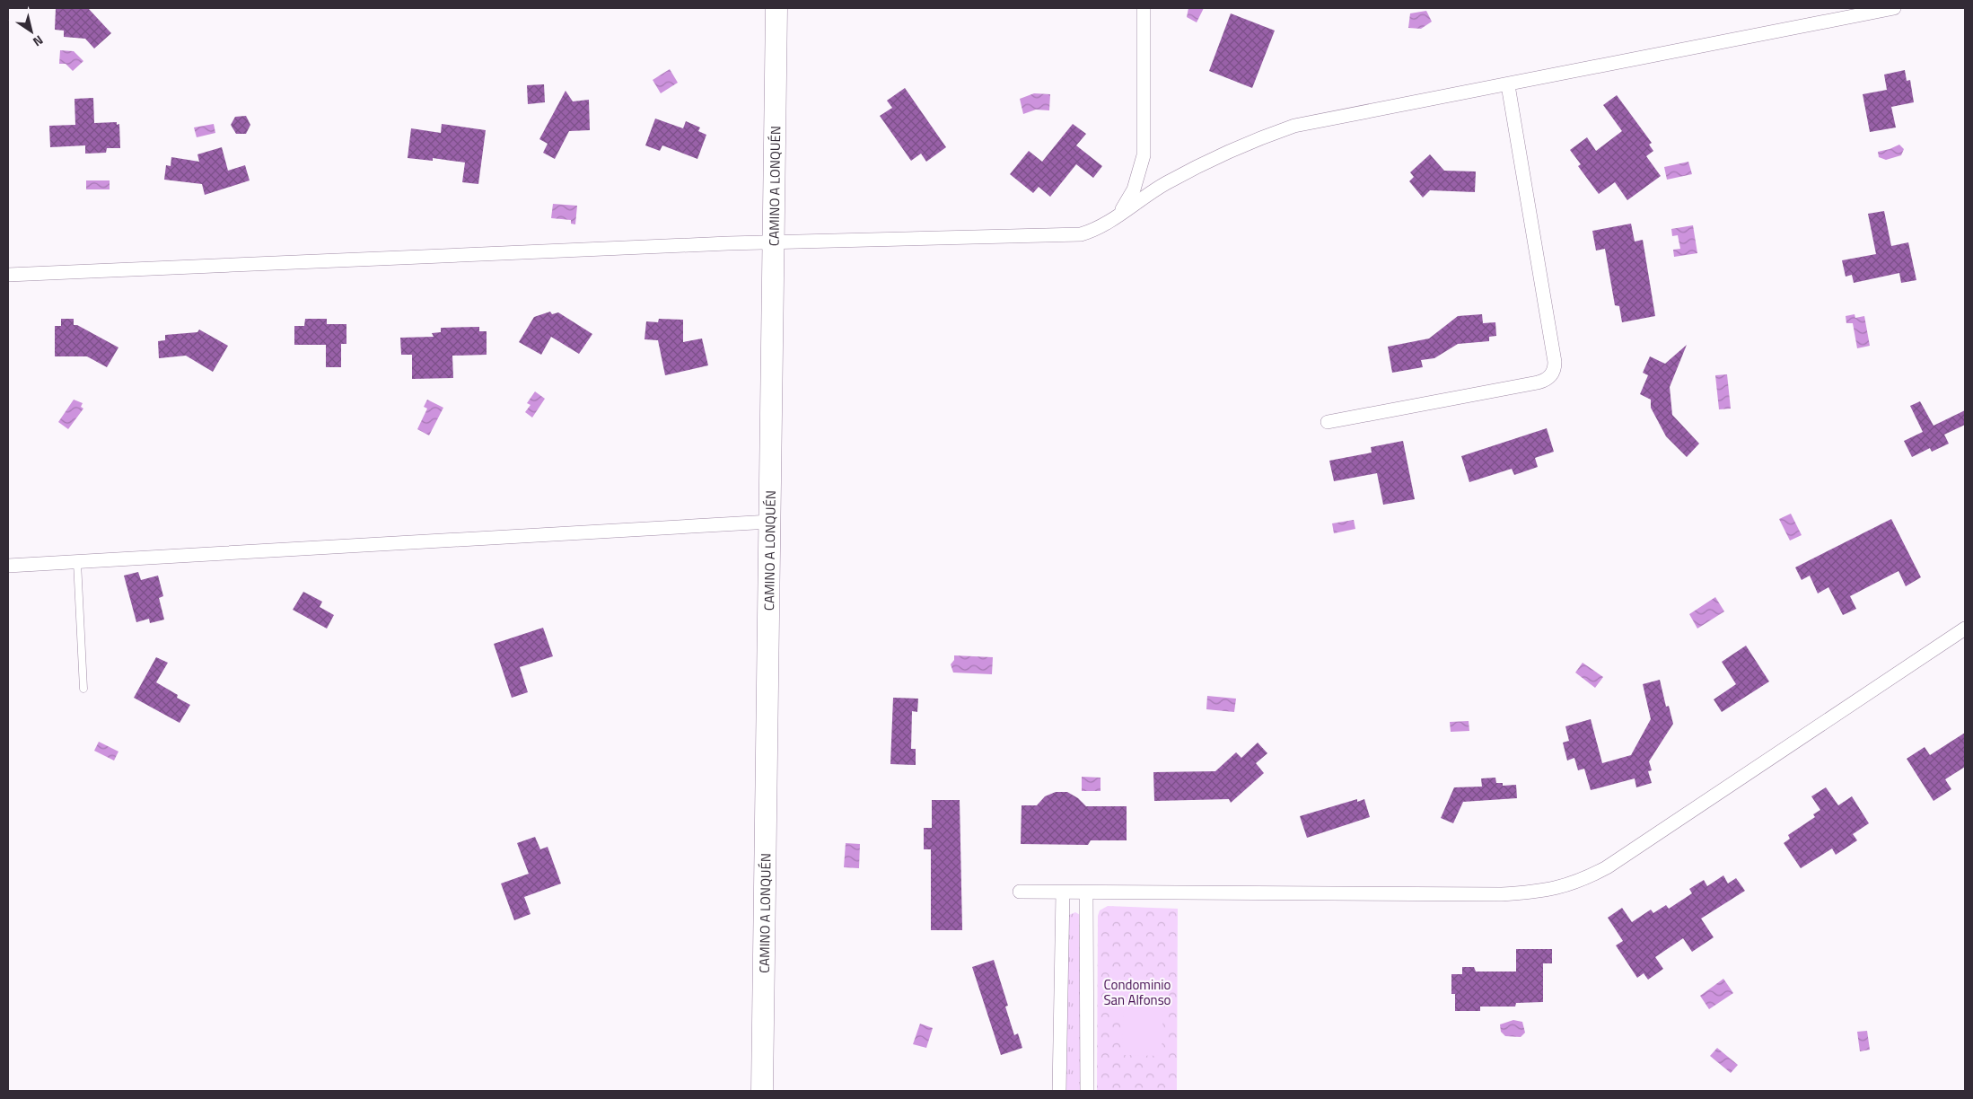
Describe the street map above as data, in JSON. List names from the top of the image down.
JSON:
{
  "streets": {
    "main road": ["CAMINO A LONQUÉN"]
  },
  "parks": ["Condominio San Alfonso"],
  "north": "bottom right"
}
